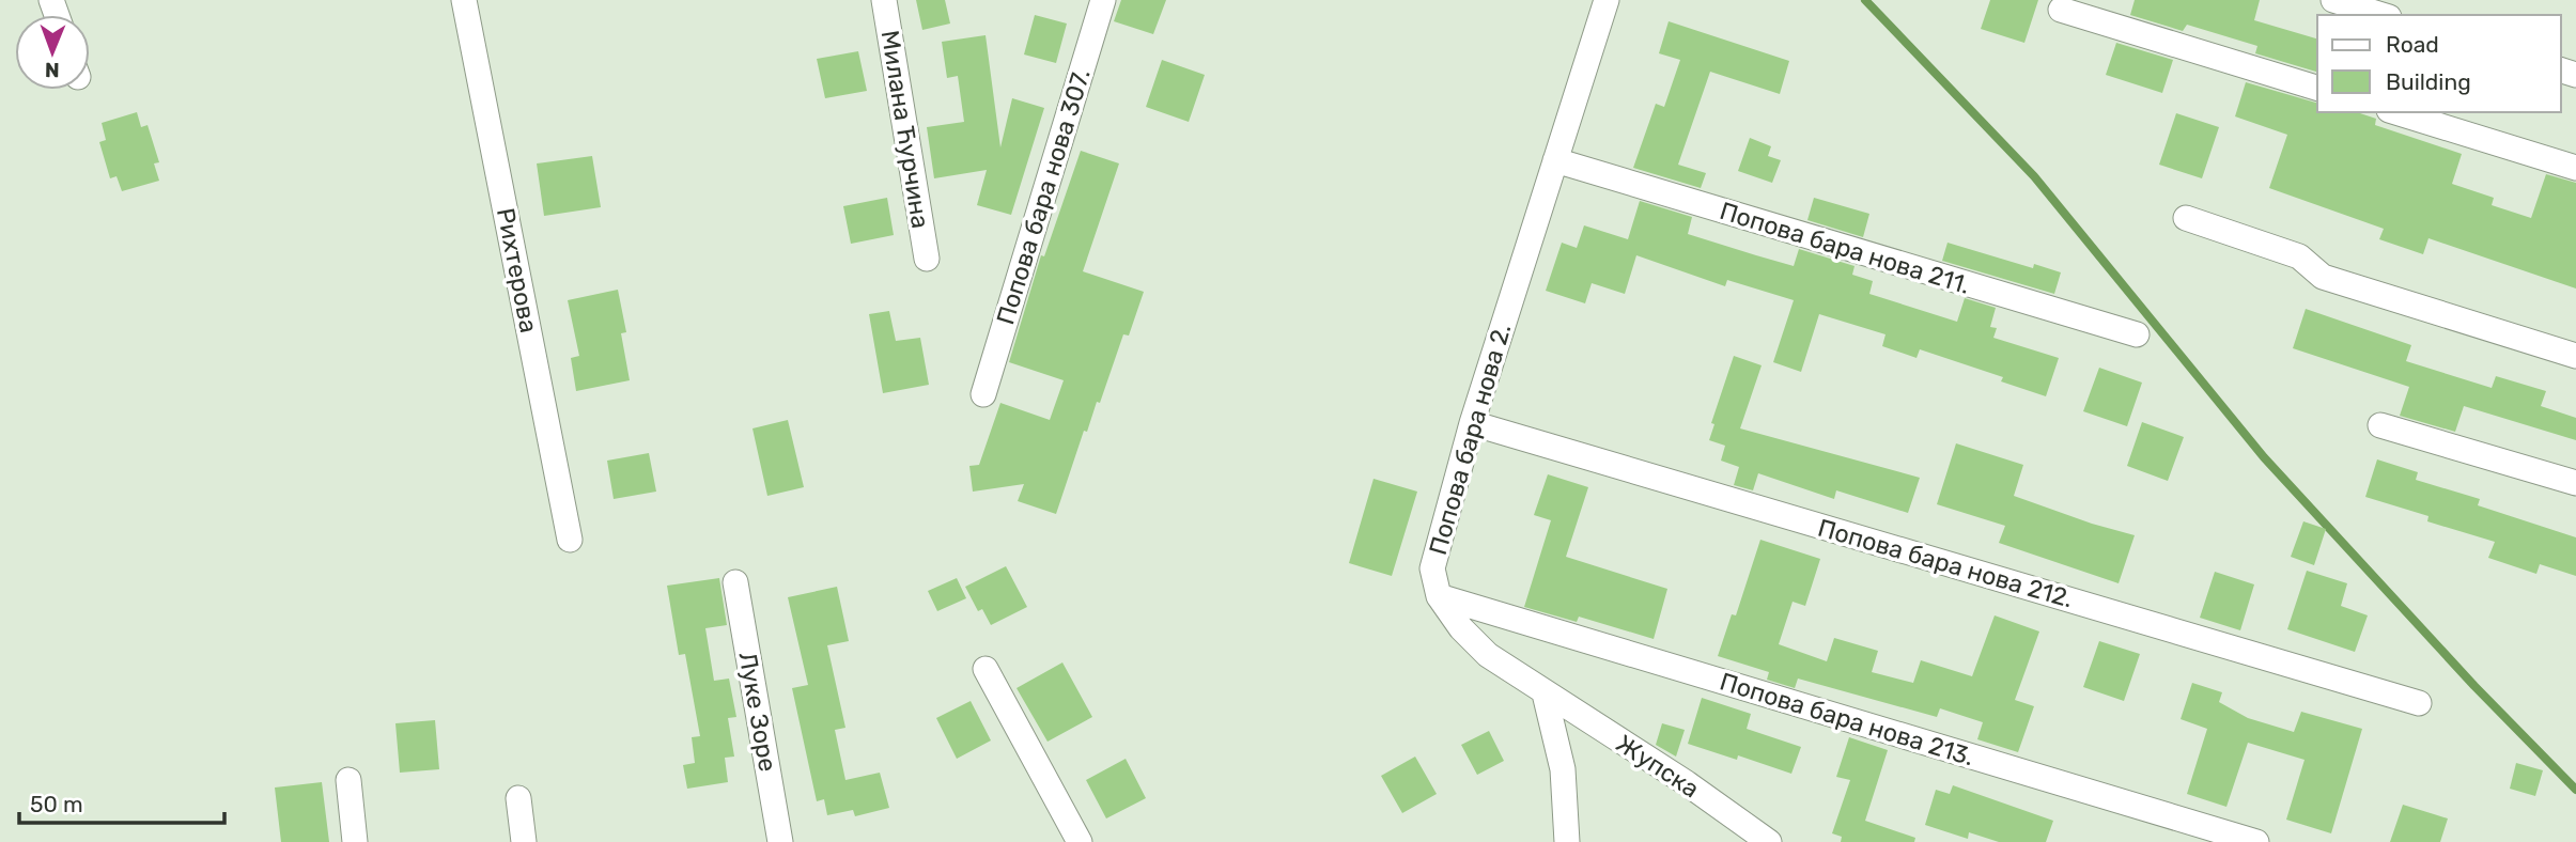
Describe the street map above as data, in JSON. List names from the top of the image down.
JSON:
{
  "streets": {
    "street": [
      "Милана Ћурчина",
      "Попова бара нова 307.",
      "Попова бара нова 211.",
      "Рихтерова",
      "Попова бара нова 2.",
      "Попова бара нова 212.",
      "Луке Зоре",
      "Попова бара нова 213.",
      "Жупска"
    ]
  },
  "crossings": [
    ["Попова бара нова 211.", "Попова бара нова 2."],
    ["Попова бара нова 2.", "Попова бара нова 212."],
    ["Попова бара нова 2.", "Попова бара нова 213."],
    ["Попова бара нова 2.", "Жупска"]
  ],
  "legend": ["Road", "Building"],
  "scale_bar": "50 m",
  "north": "bottom"
}
